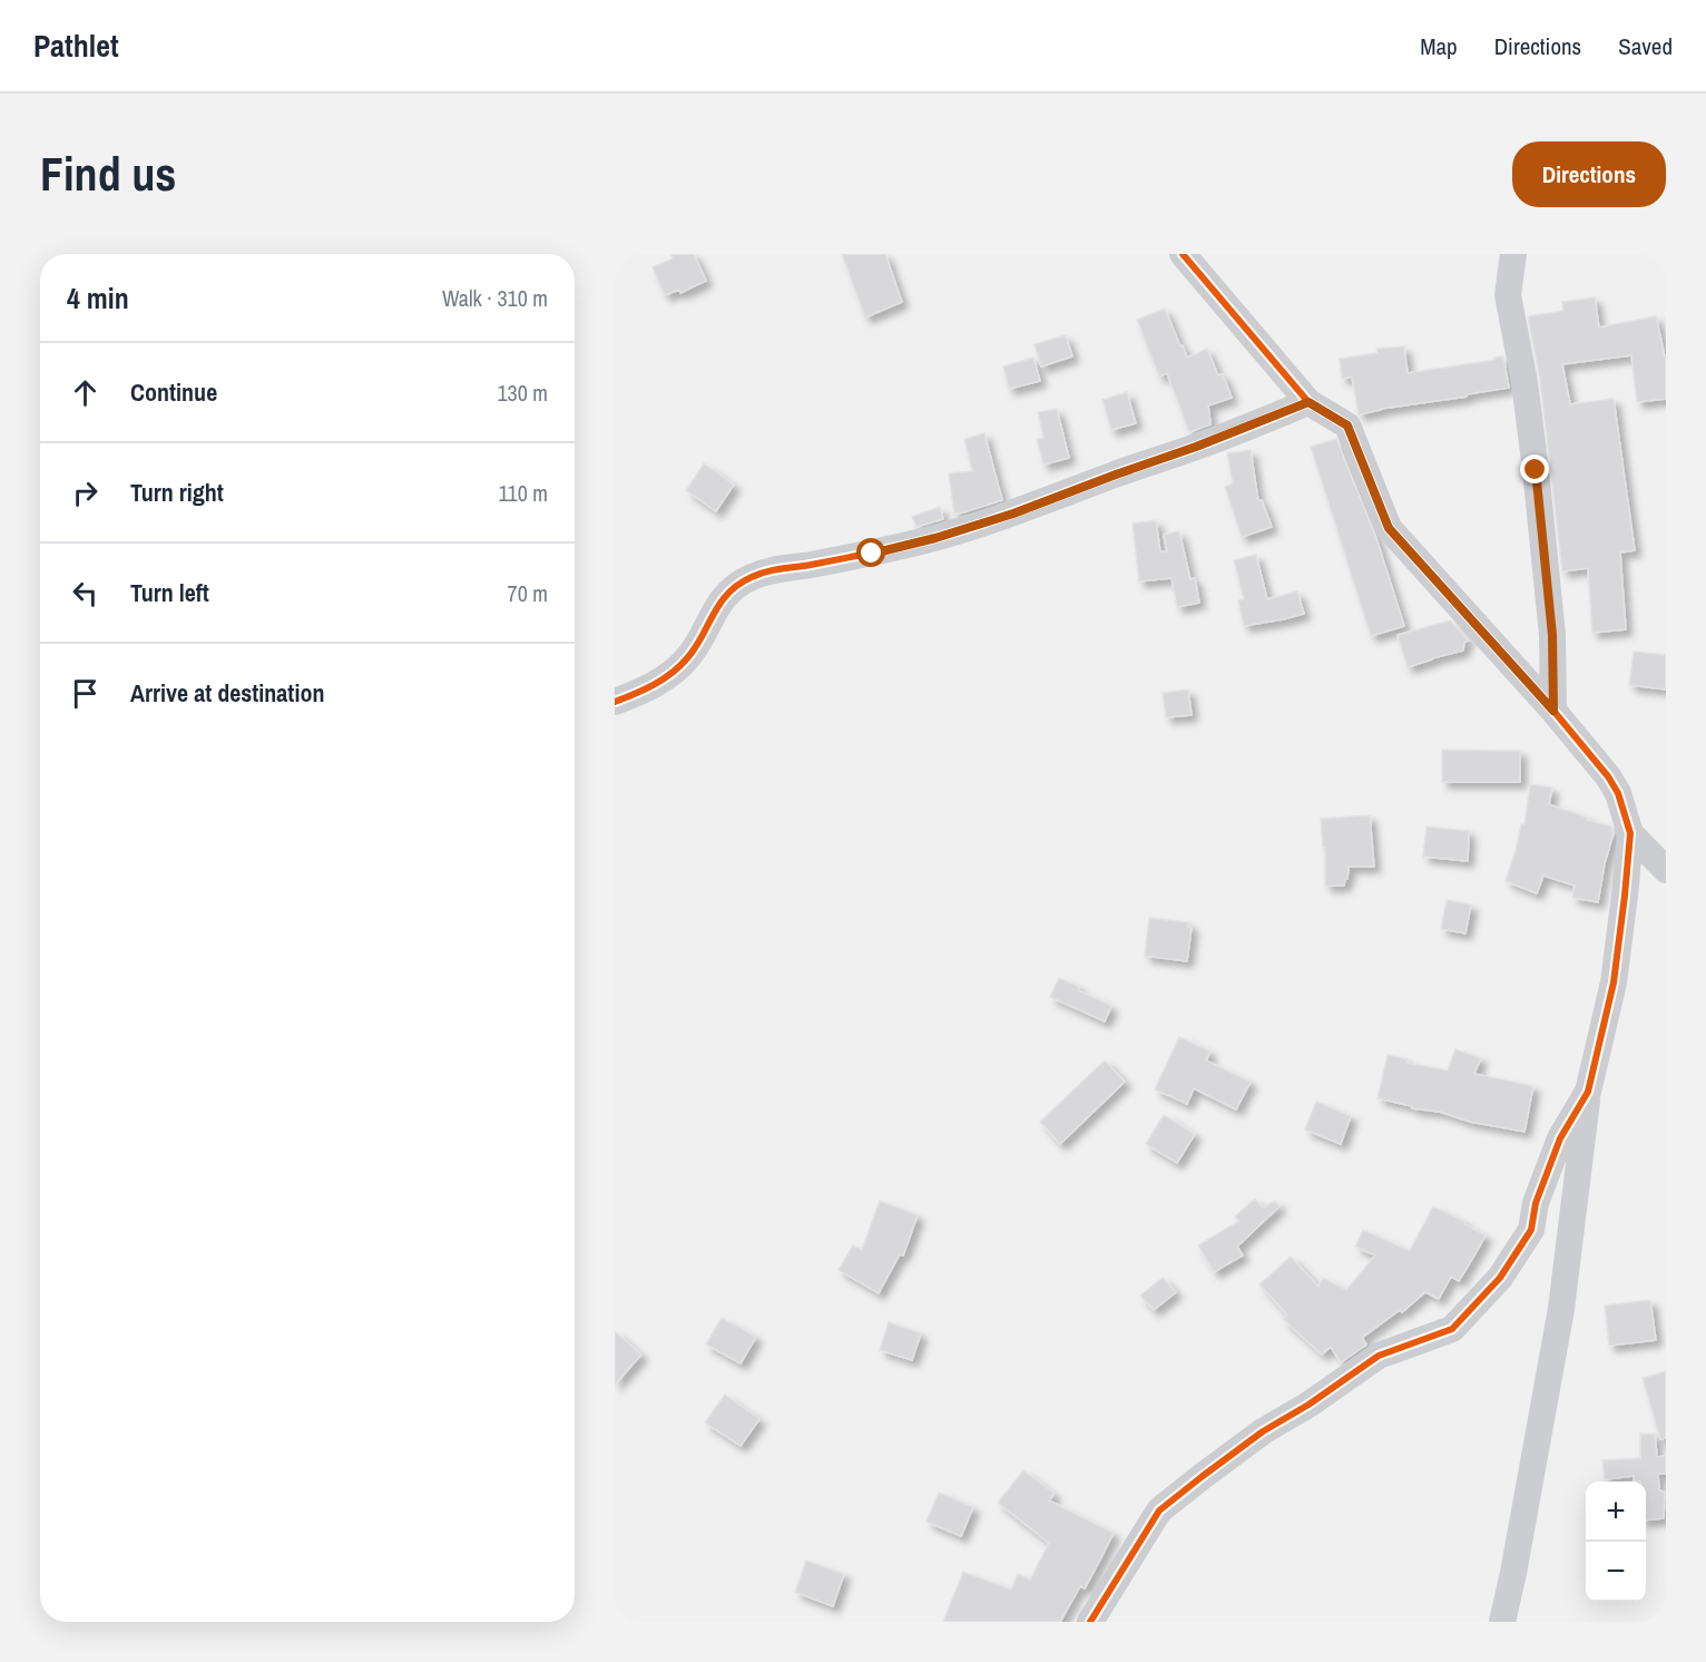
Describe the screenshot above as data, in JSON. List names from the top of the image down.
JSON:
{
  "page": {
    "header": "Pathlet",
    "nav": ["Map", "Directions", "Saved"],
    "buttons": "Directions",
    "title": "Find us",
    "heading": ["4 min", "Walk · 310 m"],
    "list": [
      ["Continue", "130 m"],
      ["Turn right", "110 m"],
      ["Turn left", "70 m"],
      "Arrive at destination"
    ],
    "map_buttons": ["+", "−"]
  }
}
